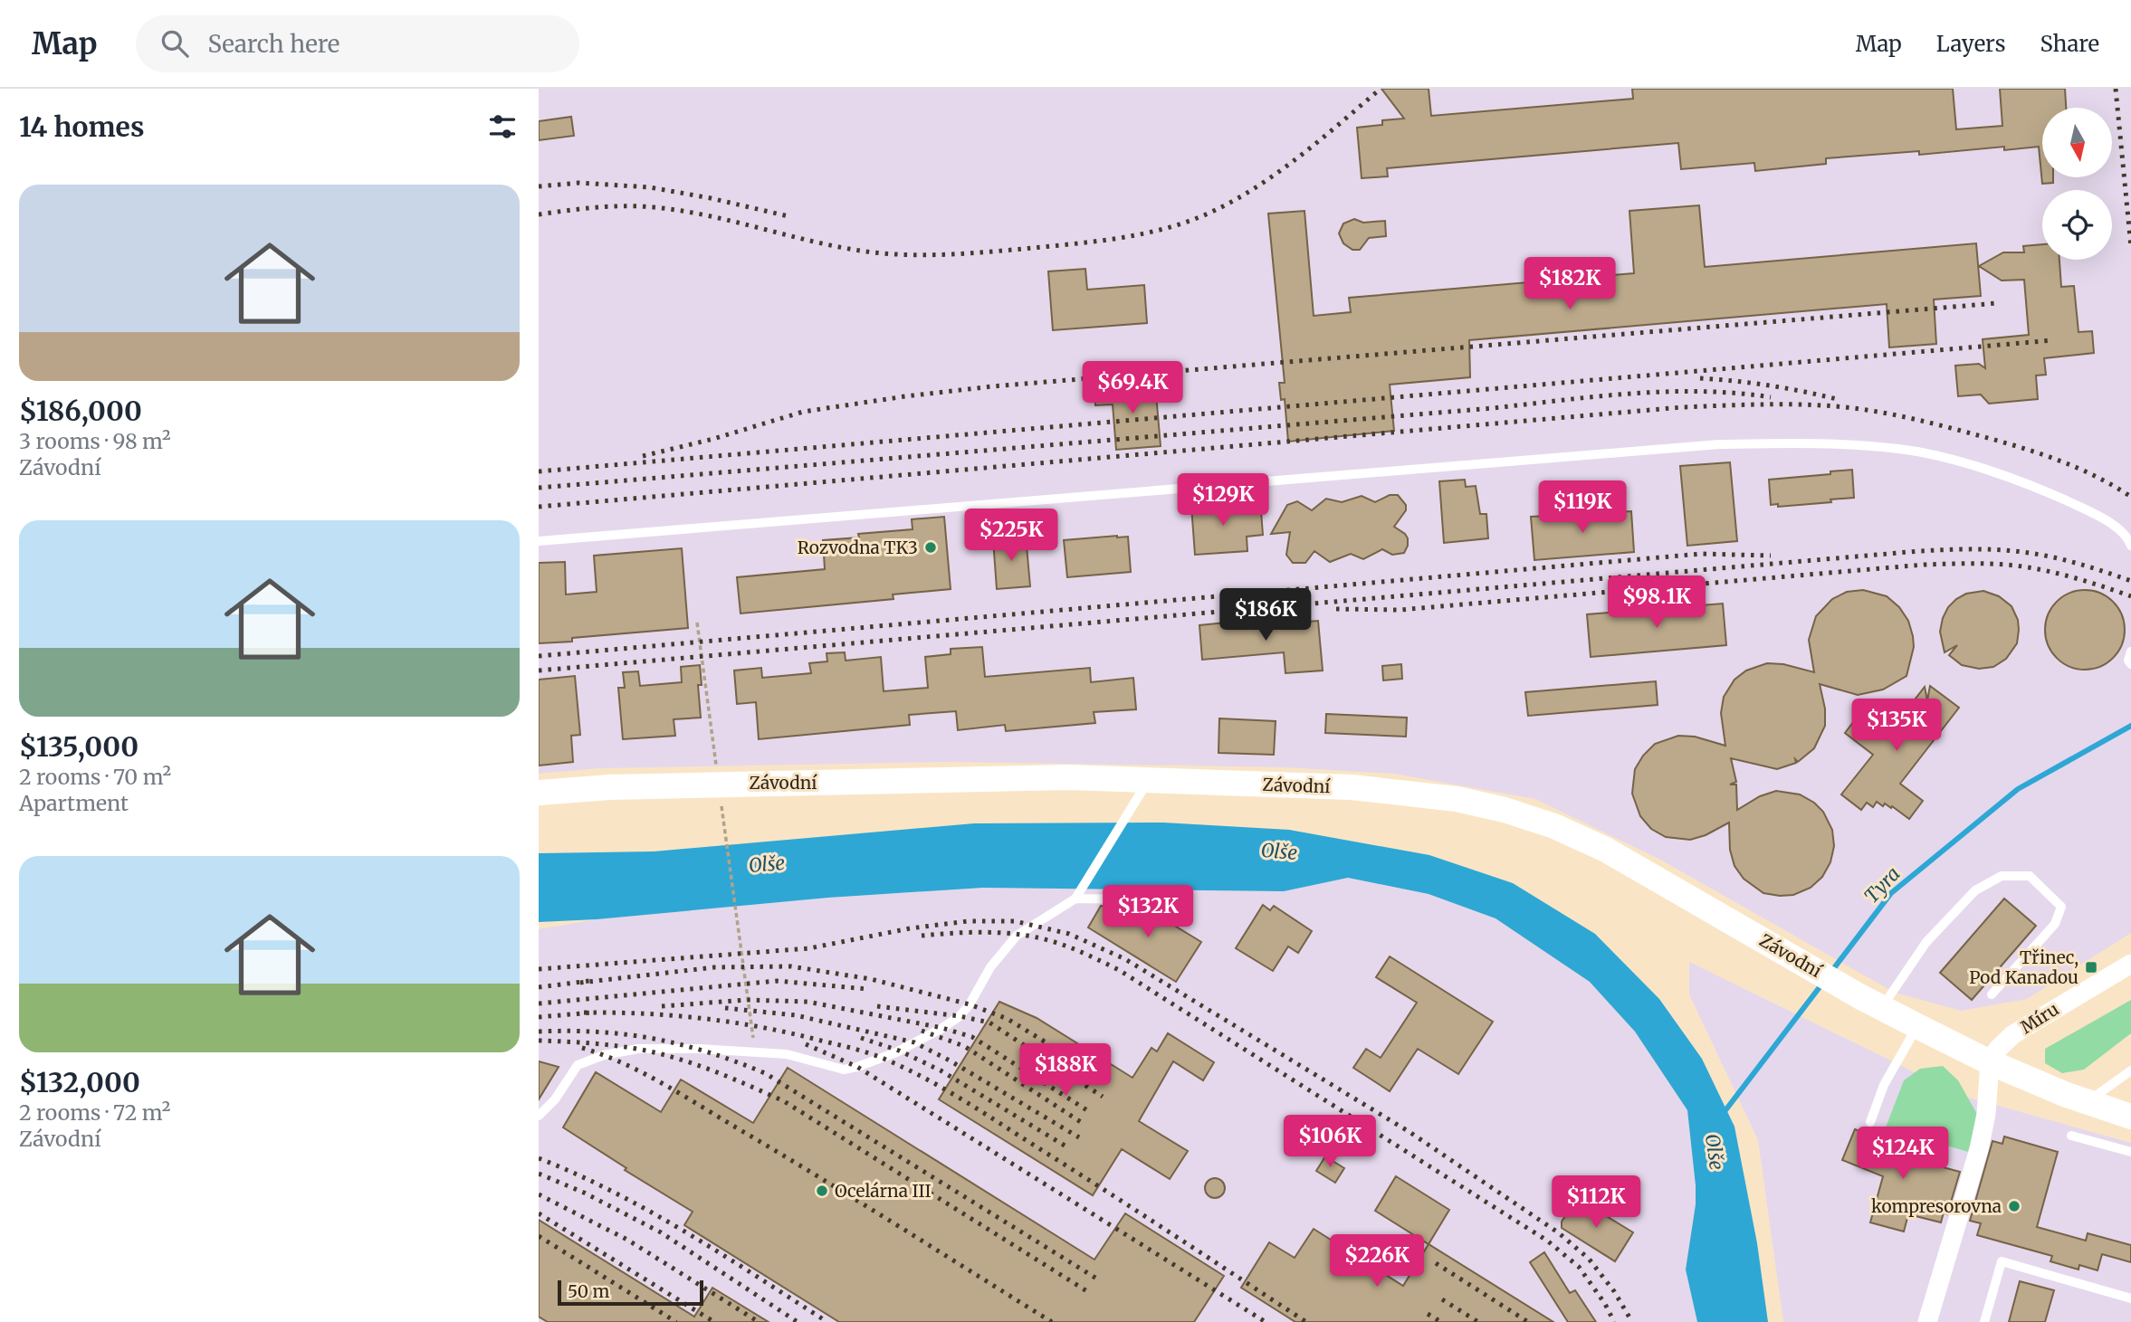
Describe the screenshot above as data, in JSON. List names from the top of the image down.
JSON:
{
  "streets": {
    "street": ["Závodní", "Míru"]
  },
  "crossings": [
    ["Závodní", "Míru"]
  ],
  "water": ["Olše", "Tyra"],
  "places": {
    "other": ["Rozvodna TK3", "Ocelárna III", "kompresorovna"],
    "transit": ["Třinec, Pod Kanadou"]
  },
  "scale_bar": "50 m",
  "north": "bottom",
  "page": {
    "header": "Map",
    "search": "Search here",
    "nav": ["Map", "Layers", "Share"],
    "heading": "14 homes",
    "list": [
      {
        "name": "$186,000",
        "note": "3 rooms · 98 m² · Závodní"
      },
      {
        "name": "$135,000",
        "note": "2 rooms · 70 m² · Apartment"
      },
      {
        "name": "$132,000",
        "note": "2 rooms · 72 m² · Závodní"
      }
    ],
    "price": [
      "$182K",
      "$69.4K",
      "$129K",
      "$119K",
      "$225K",
      "$98.1K",
      "$186K",
      "$135K",
      "$132K",
      "$188K",
      "$106K",
      "$124K",
      "$112K",
      "$226K"
    ],
    "scale": "50 m"
  }
}
